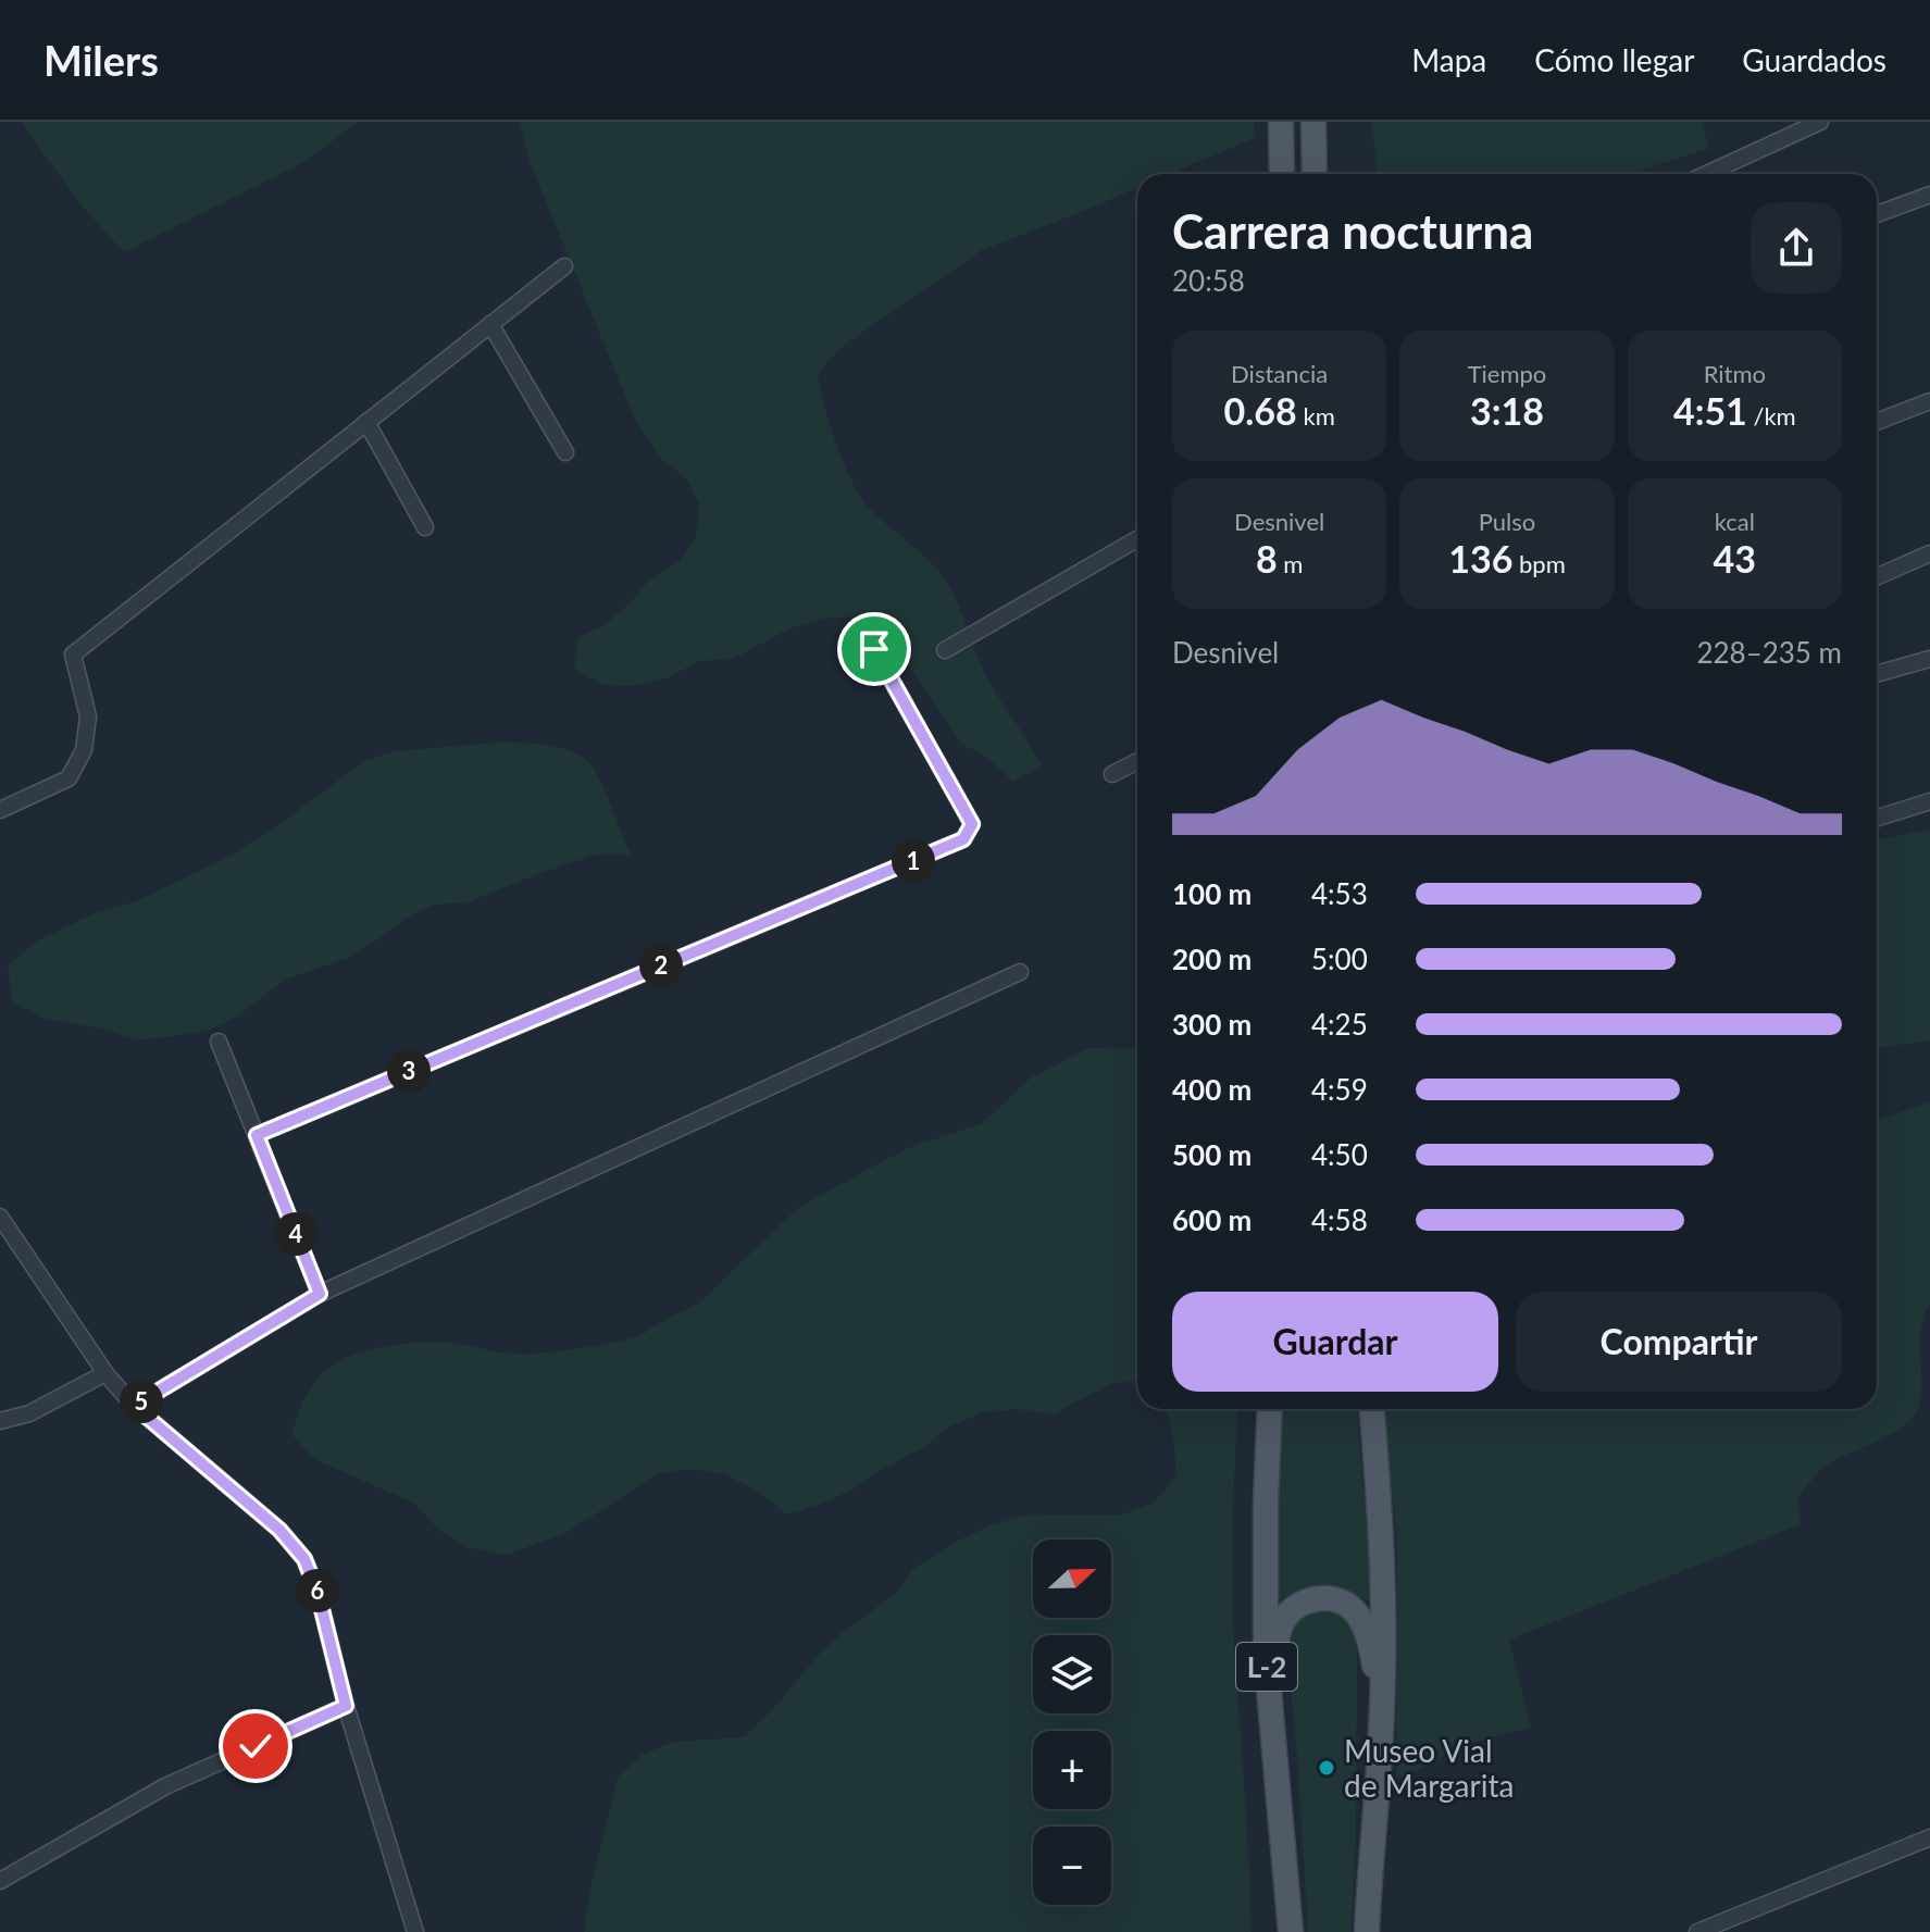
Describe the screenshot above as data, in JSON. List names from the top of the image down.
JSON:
{
  "streets": {
    "main road": ["L-2"]
  },
  "places": ["Museo Vial de Margarita"],
  "north": "right",
  "page": {
    "header": "Milers",
    "nav": ["Mapa", "Cómo llegar", "Guardados"],
    "heading": ["Carrera nocturna", "20:58"],
    "stats": [
      ["Distancia", "0.68 km"],
      ["Tiempo", "3:18"],
      ["Ritmo", "4:51 /km"],
      ["Desnivel", "8 m"],
      ["Pulso", "136 bpm"],
      ["kcal", "43"]
    ],
    "chart": ["Desnivel", "228–235 m"],
    "pins": [
      "1",
      "2",
      "3",
      "4",
      "5",
      "6"
    ],
    "list": [
      {
        "name": "100 m",
        "note": "4:53"
      },
      {
        "name": "200 m",
        "note": "5:00"
      },
      {
        "name": "300 m",
        "note": "4:25"
      },
      {
        "name": "400 m",
        "note": "4:59"
      },
      {
        "name": "500 m",
        "note": "4:50"
      },
      {
        "name": "600 m",
        "note": "4:58"
      }
    ],
    "buttons": ["Guardar", "Compartir"],
    "map_buttons": ["+", "−"]
  }
}
